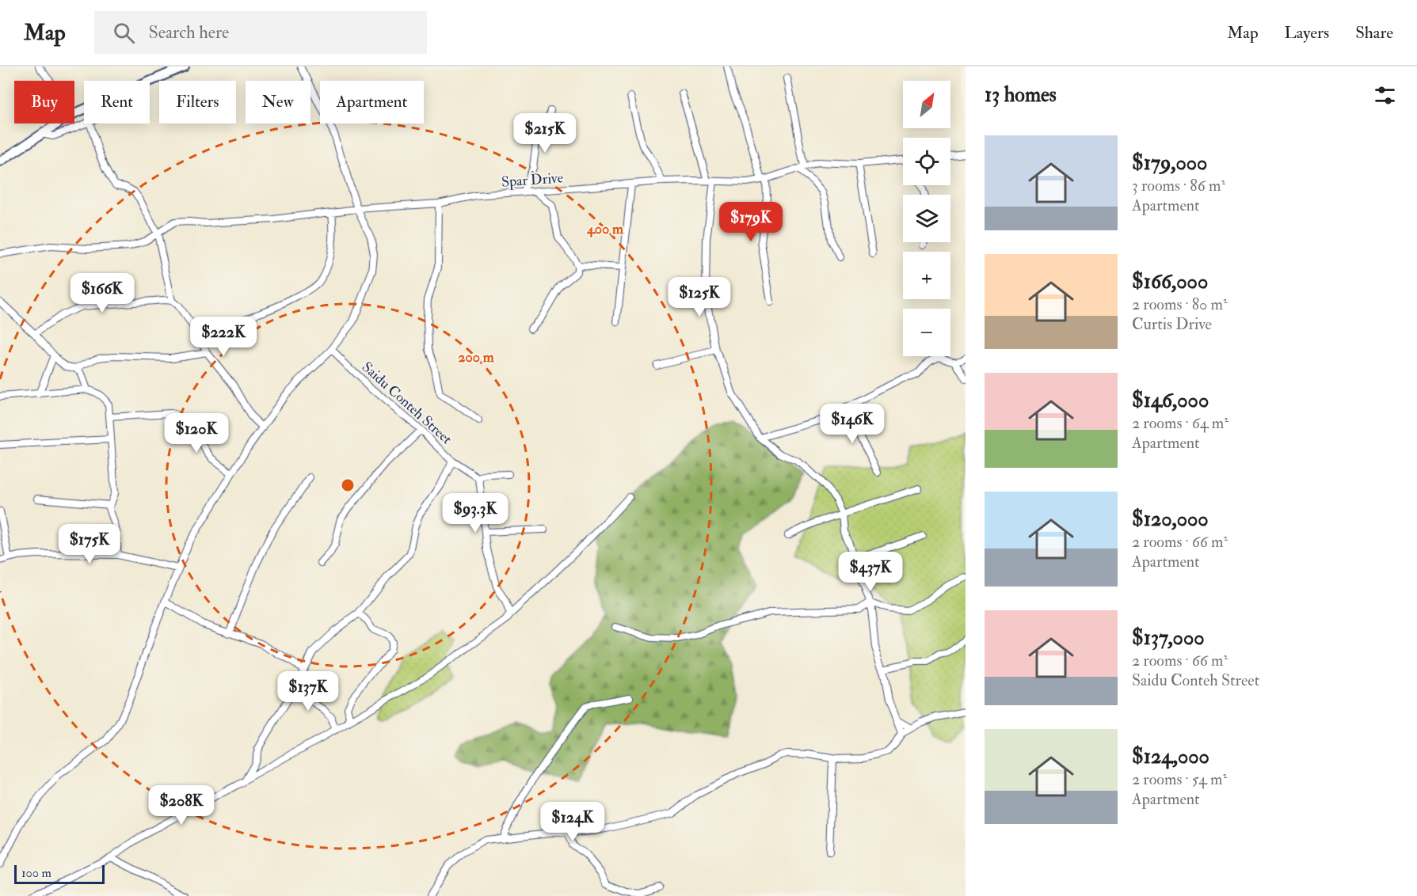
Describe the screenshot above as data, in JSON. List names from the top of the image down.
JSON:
{
  "streets": {
    "street": ["Spar Drive", "Saidu Conteh Street"]
  },
  "scale_bar": "100 m",
  "north": "top right",
  "page": {
    "header": "Map",
    "search": "Search here",
    "nav": ["Map", "Layers", "Share"],
    "heading": "13 homes",
    "map_buttons": ["+", "−"],
    "chip": [
      "Buy",
      "Rent",
      "Filters",
      "New",
      "Apartment"
    ],
    "price": [
      "$215K",
      "$179K",
      "$166K",
      "$125K",
      "$222K",
      "$146K",
      "$120K",
      "$93.3K",
      "$175K",
      "$437K",
      "$137K",
      "$208K",
      "$124K"
    ],
    "list": [
      {
        "name": "$179,000",
        "note": "3 rooms · 86 m² · Apartment"
      },
      {
        "name": "$166,000",
        "note": "2 rooms · 80 m² · Curtis Drive"
      },
      {
        "name": "$146,000",
        "note": "2 rooms · 64 m² · Apartment"
      },
      {
        "name": "$120,000",
        "note": "2 rooms · 66 m² · Apartment"
      },
      {
        "name": "$137,000",
        "note": "2 rooms · 66 m² · Saidu Conteh Street"
      },
      {
        "name": "$124,000",
        "note": "2 rooms · 54 m² · Apartment"
      }
    ],
    "scale": "100 m"
  },
  "rings": ["400 m", "200 m"]
}
